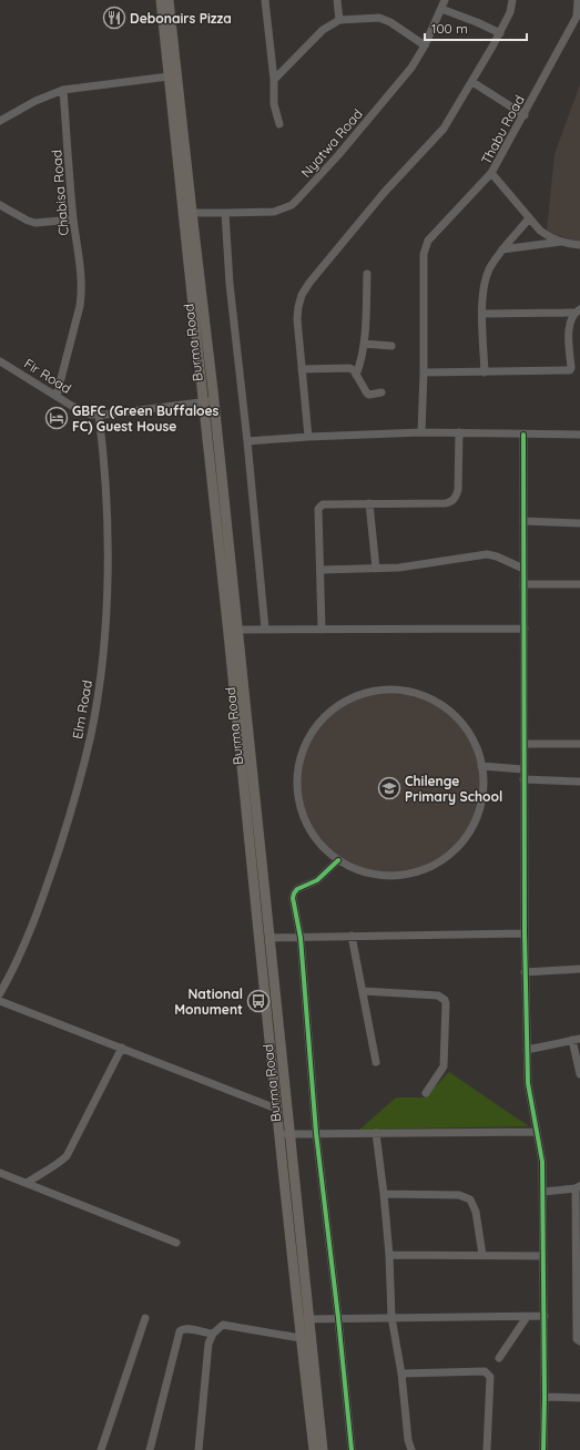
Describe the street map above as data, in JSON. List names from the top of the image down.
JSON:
{
  "streets": {
    "main road": ["Burma Road"],
    "street": [
      "Thabu Road",
      "Nyatwa Road",
      "Chabisa Road",
      "Fir Road",
      "Elm Road"
    ]
  },
  "crossings": [
    ["Nyatwa Road", "Burma Road"],
    ["Chabisa Road", "Fir Road"],
    ["Burma Road", "Fir Road"],
    ["Fir Road", "Elm Road"]
  ],
  "places": {
    "restaurant": ["Debonairs Pizza"],
    "hotel": ["GBFC (Green Buffaloes FC) Guest House"],
    "school or university": ["Chilenge Primary School"],
    "bus stop": ["National Monument"]
  },
  "scale_bar": "100 m"
}
